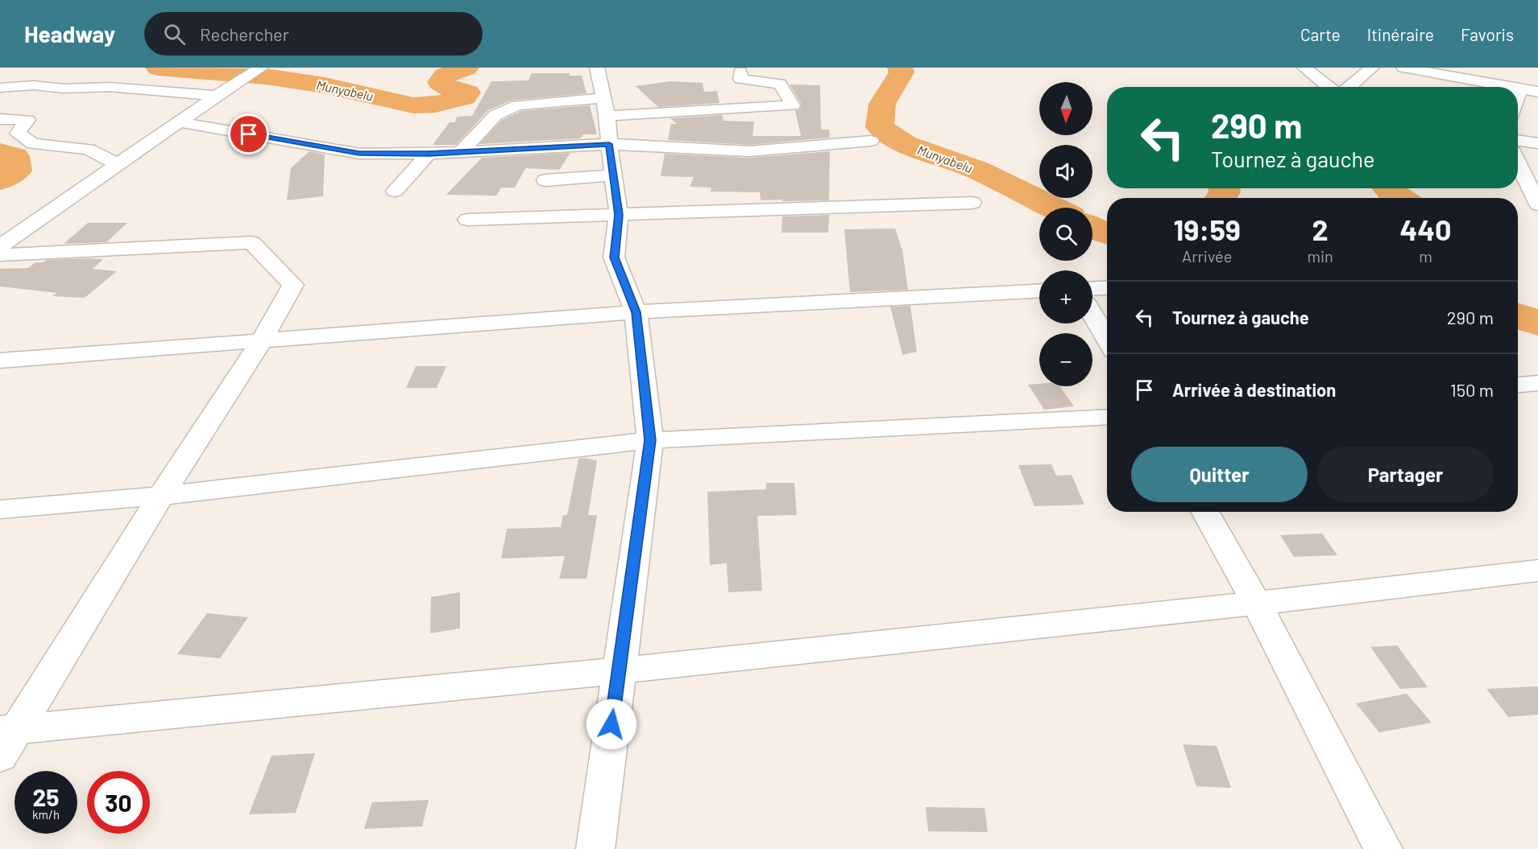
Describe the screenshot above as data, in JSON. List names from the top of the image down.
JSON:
{
  "water": ["Munyabelu"],
  "north": "bottom",
  "page": {
    "header": "Headway",
    "search": "Rechercher",
    "nav": ["Carte", "Itinéraire", "Favoris"],
    "map_buttons": ["+", "−"],
    "turn": ["290 m", "Tournez à gauche"],
    "eta": [
      "19:59",
      "Arrivée",
      "2",
      "min",
      "440",
      "m"
    ],
    "list": [
      {
        "name": "Tournez à gauche",
        "value": "290 m"
      },
      {
        "name": "Arrivée à destination",
        "value": "150 m"
      }
    ],
    "buttons": ["Quitter", "Partager"],
    "speed": "25 km/h",
    "limit": "30"
  }
}
